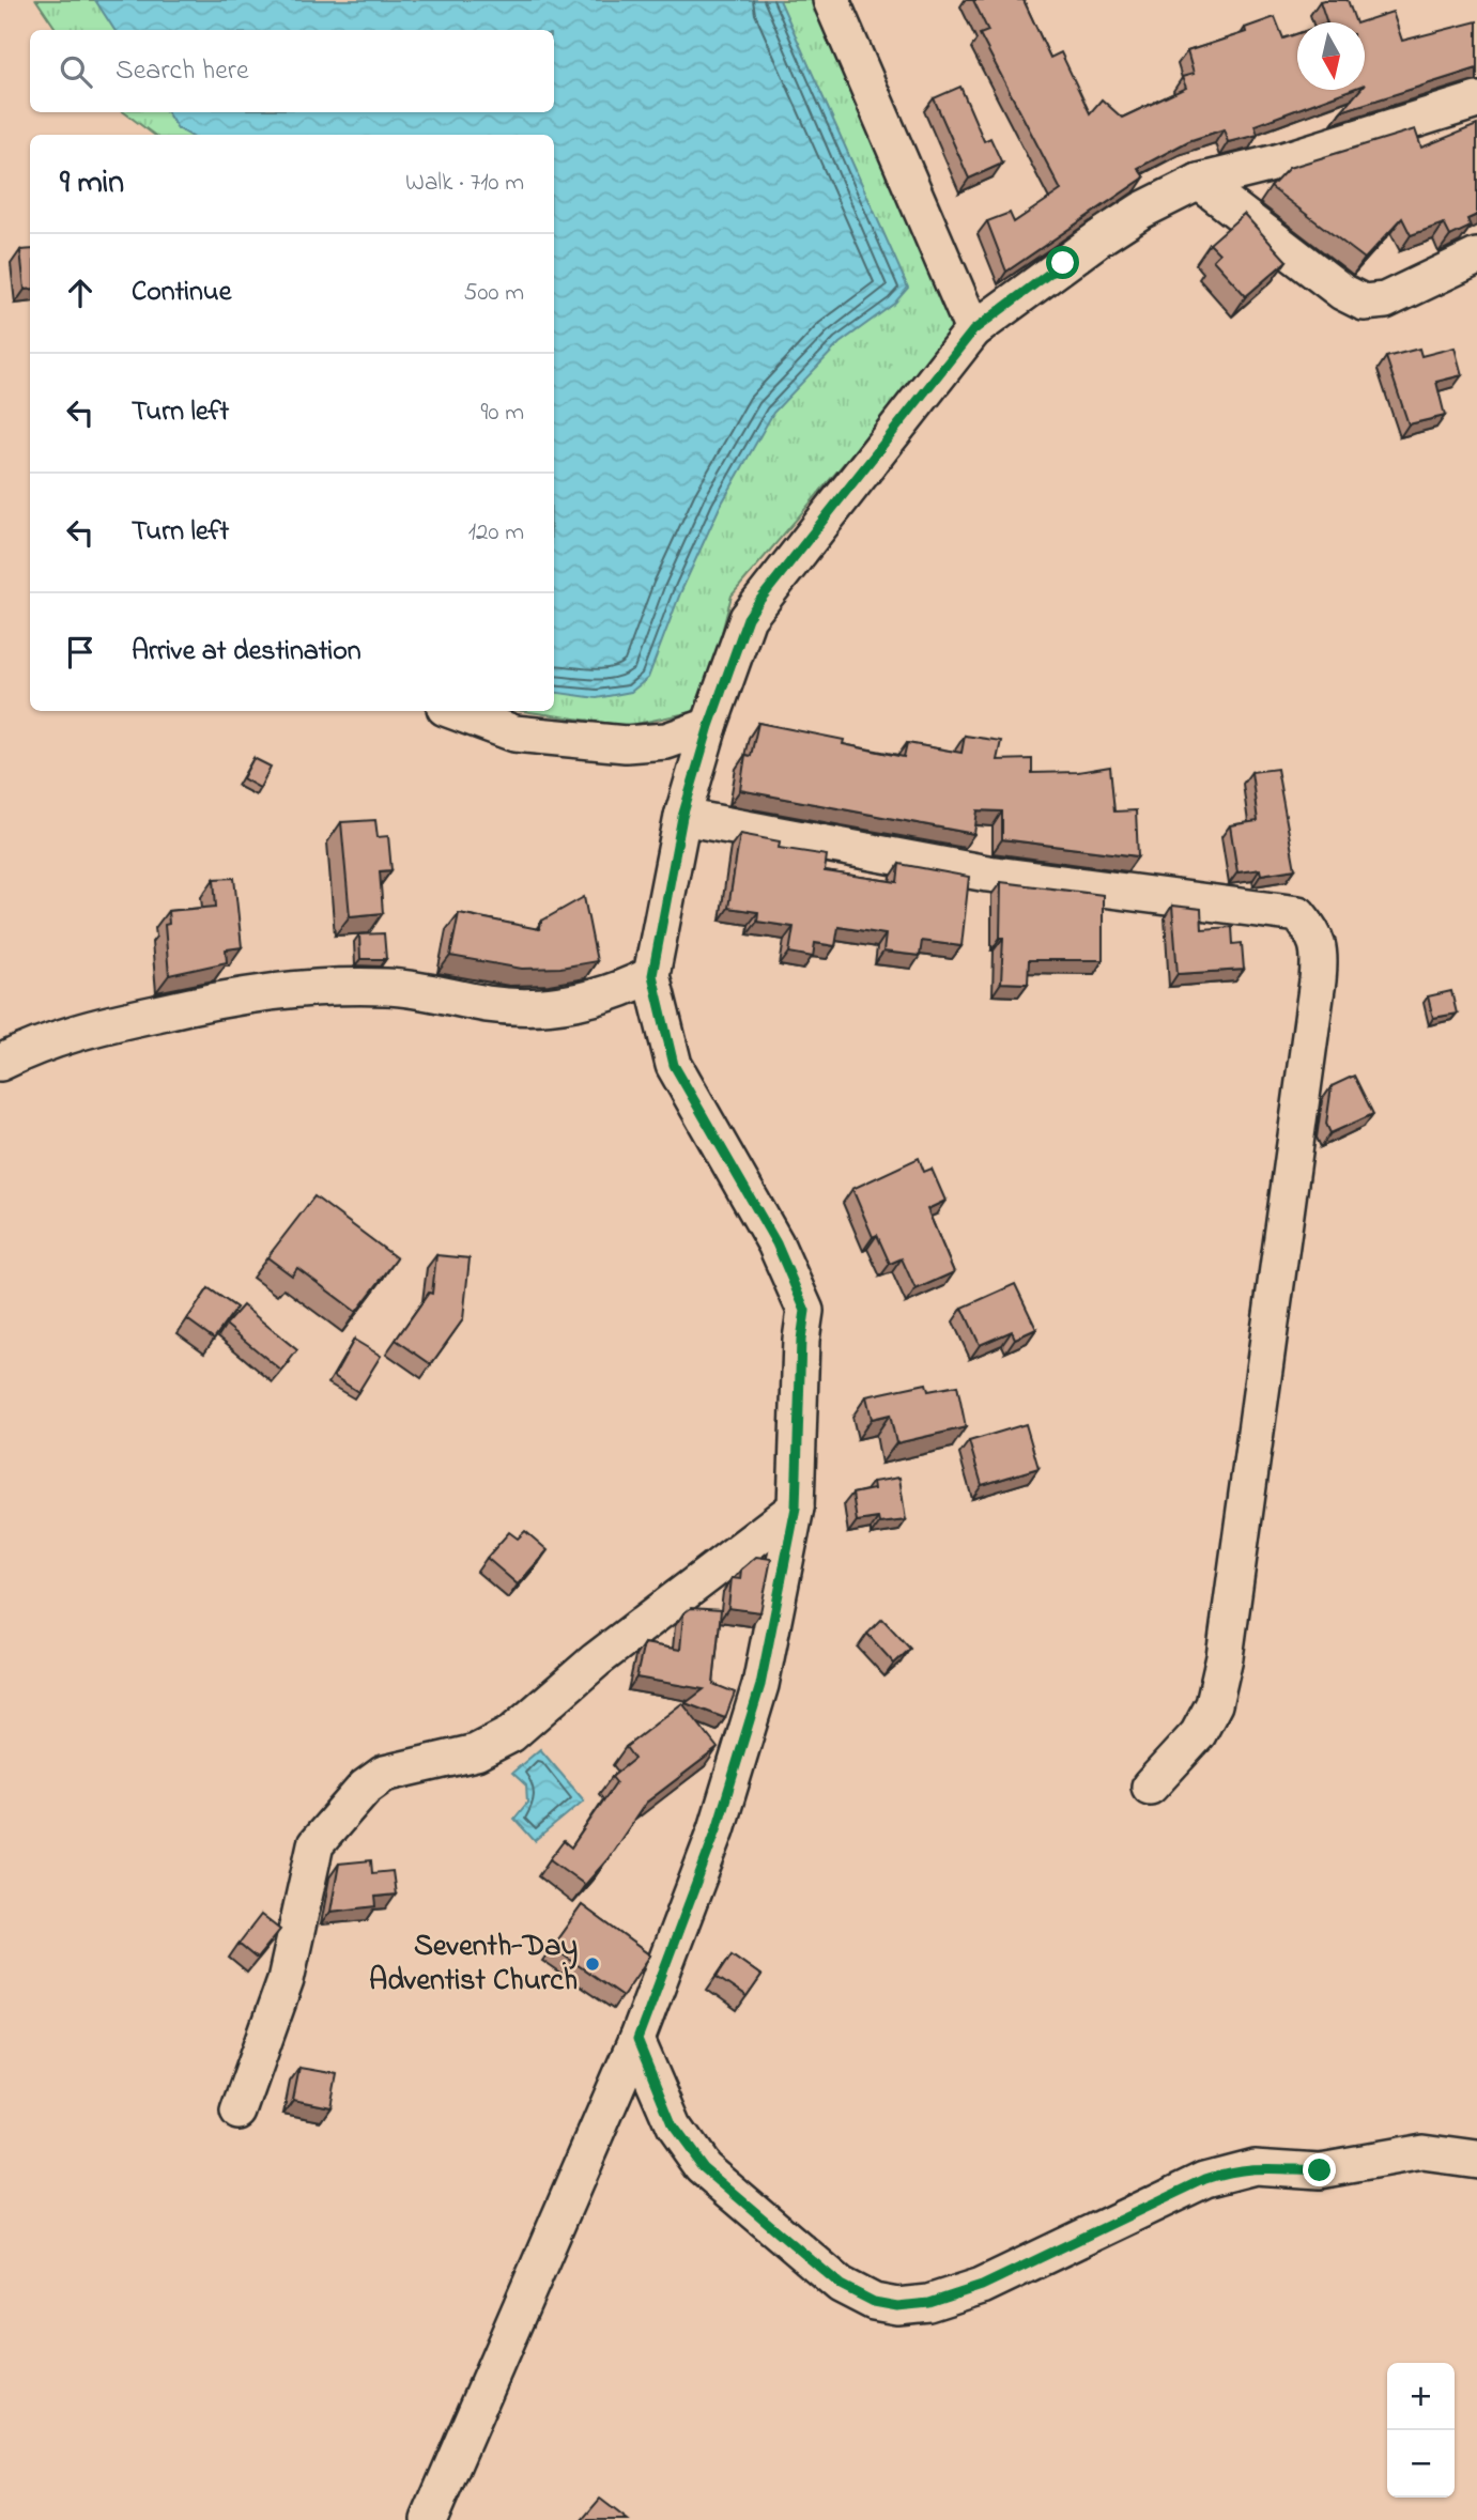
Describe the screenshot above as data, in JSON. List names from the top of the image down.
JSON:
{
  "places": ["Seventh-Day Adventist Church"],
  "north": "bottom",
  "page": {
    "search": "Search here",
    "heading": ["9 min", "Walk · 710 m"],
    "list": [
      ["Continue", "500 m"],
      ["Turn left", "90 m"],
      ["Turn left", "120 m"],
      "Arrive at destination"
    ],
    "map_buttons": ["+", "−"]
  }
}
